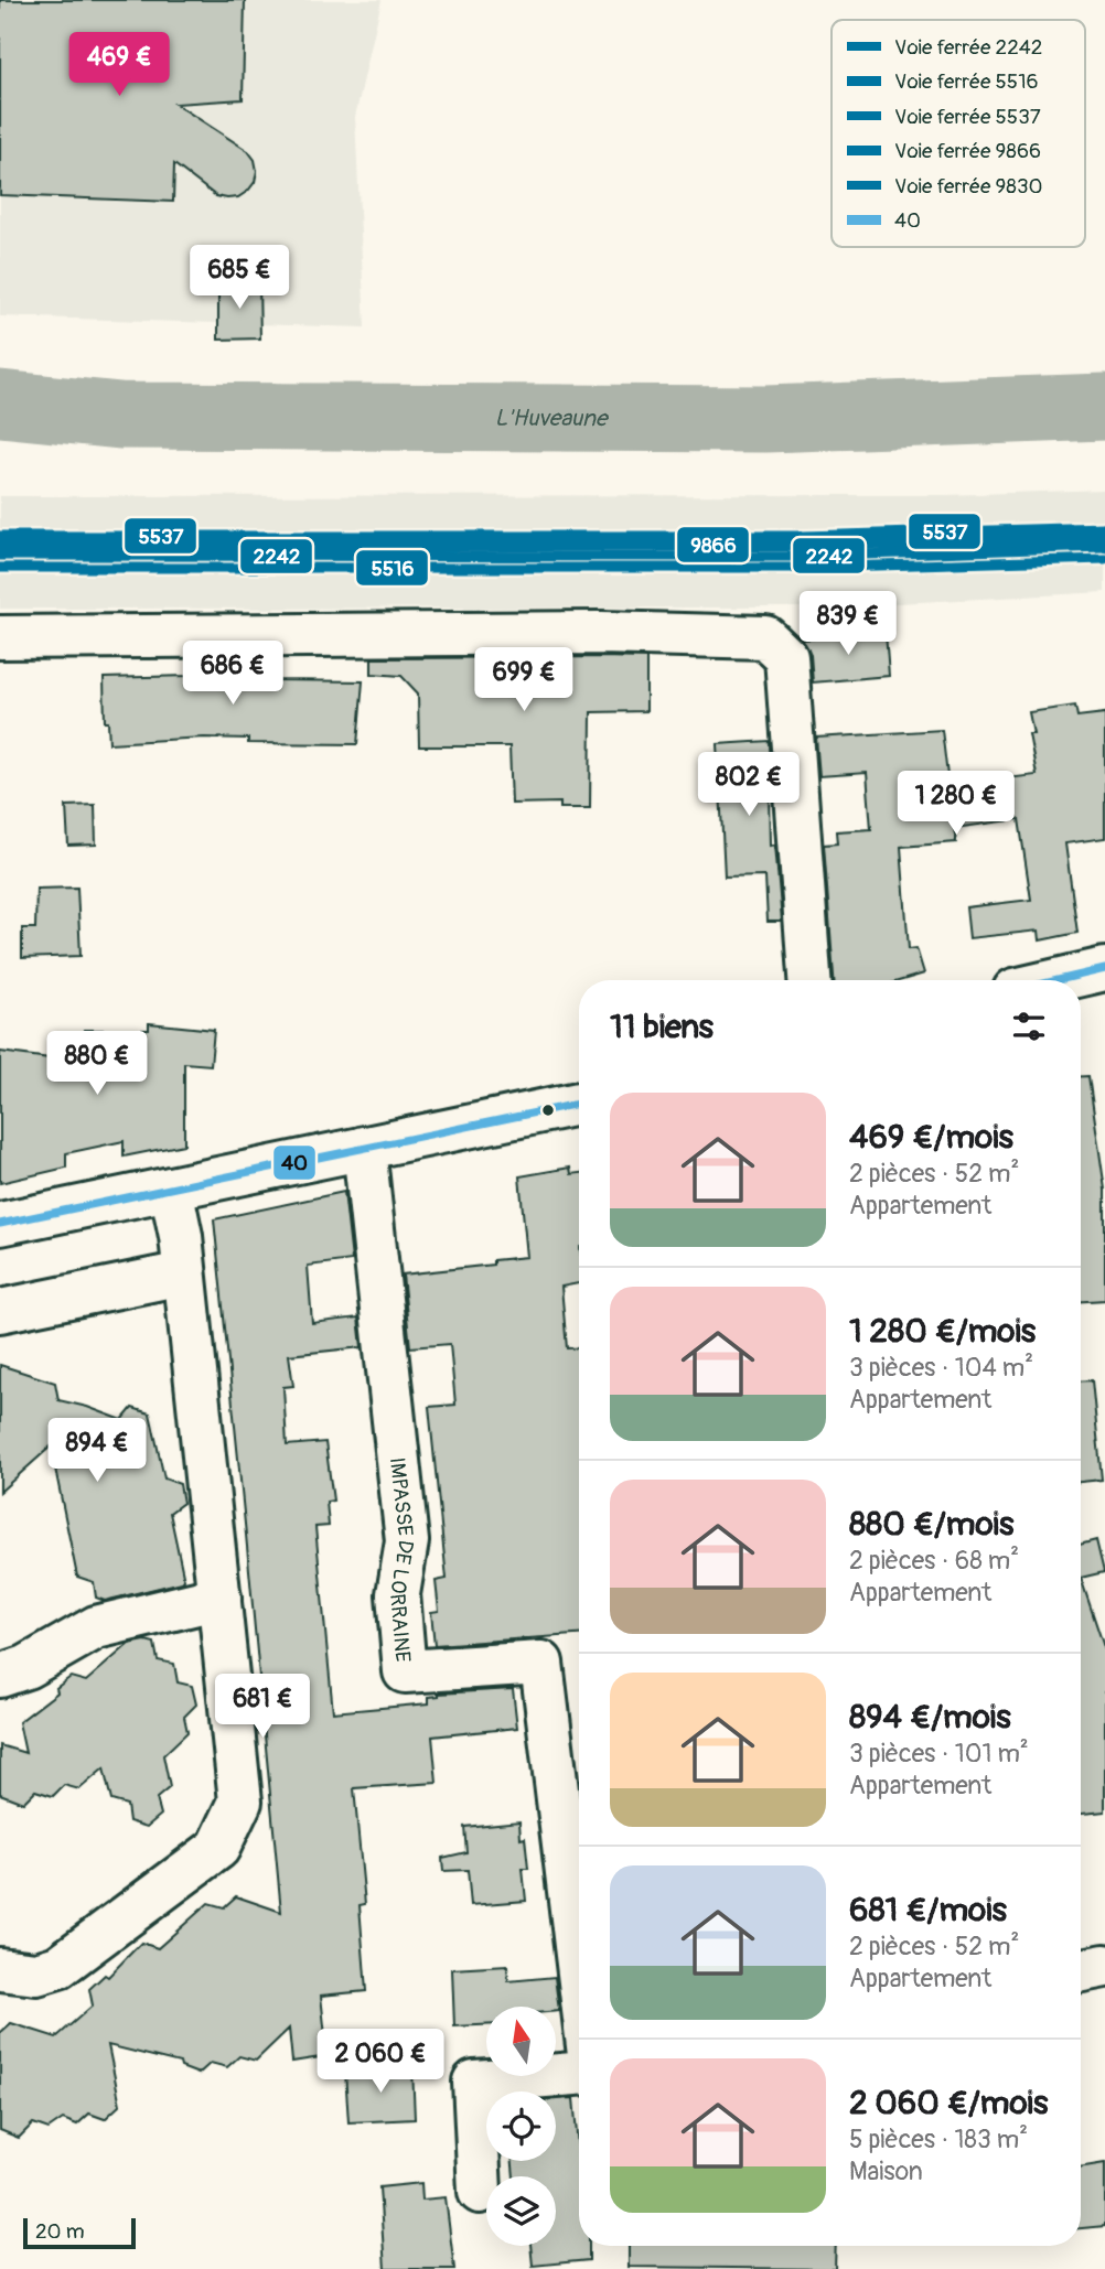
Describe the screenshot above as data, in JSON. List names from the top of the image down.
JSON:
{
  "streets": {
    "street": ["IMPASSE DE LORRAINE"]
  },
  "water": ["L'Huveaune"],
  "lines": [
    "rail line 5537",
    "rail line 9866",
    "rail line 9830",
    "rail line 2242",
    "rail line 5516",
    "transit line 40"
  ],
  "legend": [
    "Voie ferrée 2242",
    "Voie ferrée 5516",
    "Voie ferrée 5537",
    "Voie ferrée 9866",
    "Voie ferrée 9830",
    "40"
  ],
  "scale_bar": "20 m",
  "north": "top",
  "page": {
    "price": [
      "469 €",
      "685 €",
      "839 €",
      "686 €",
      "699 €",
      "802 €",
      "1 280 €",
      "880 €",
      "894 €",
      "681 €",
      "2 060 €"
    ],
    "heading": "11 biens",
    "list": [
      {
        "name": "469 €/mois",
        "note": "2 pièces · 52 m² · Appartement"
      },
      {
        "name": "1 280 €/mois",
        "note": "3 pièces · 104 m² · Appartement"
      },
      {
        "name": "880 €/mois",
        "note": "2 pièces · 68 m² · Appartement"
      },
      {
        "name": "894 €/mois",
        "note": "3 pièces · 101 m² · Appartement"
      },
      {
        "name": "681 €/mois",
        "note": "2 pièces · 52 m² · Appartement"
      },
      {
        "name": "2 060 €/mois",
        "note": "5 pièces · 183 m² · Maison"
      }
    ],
    "scale": "20 m"
  }
}
